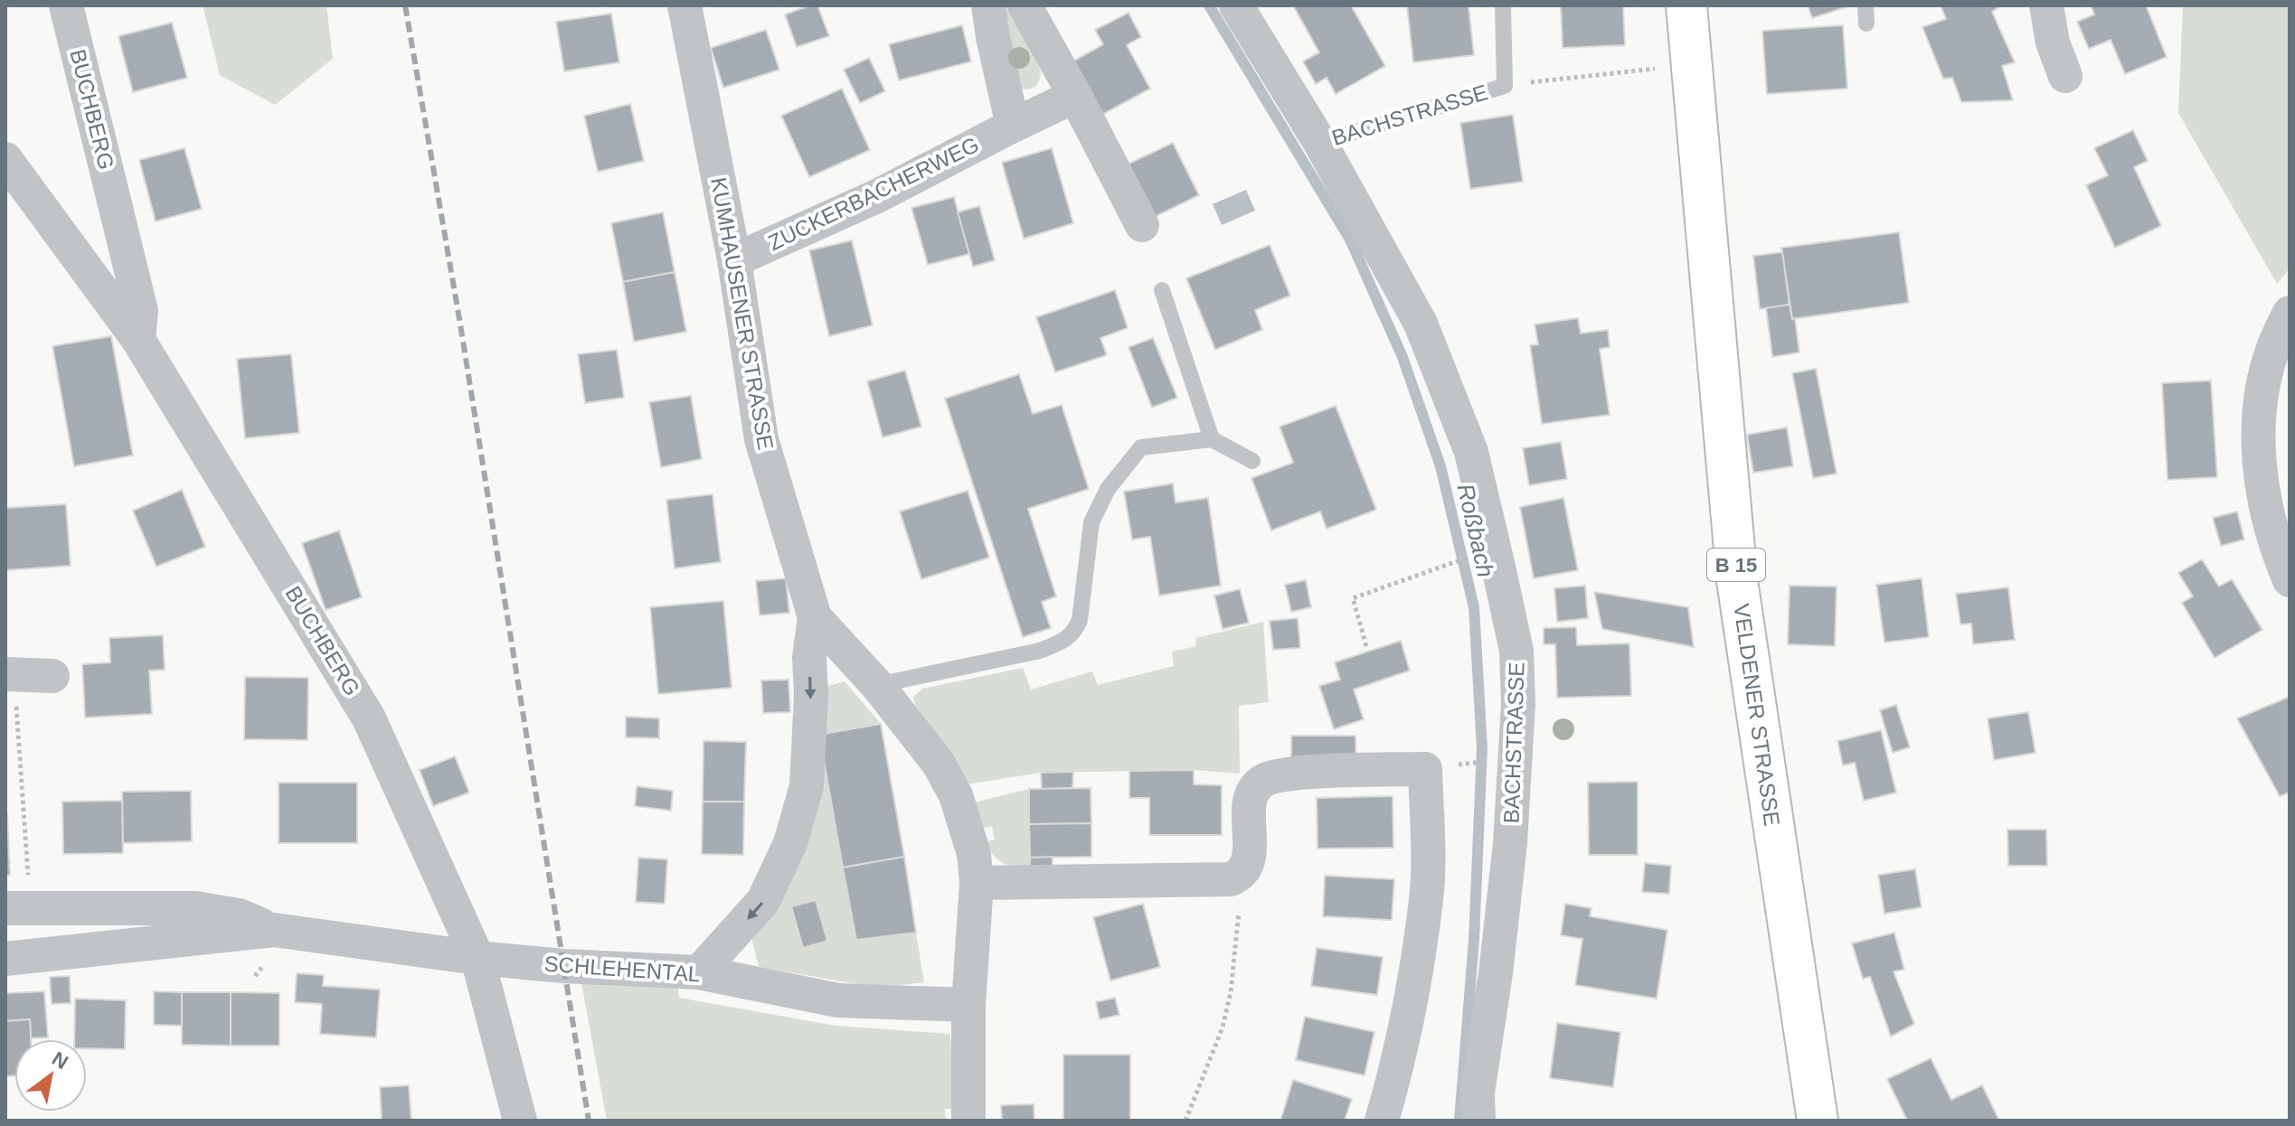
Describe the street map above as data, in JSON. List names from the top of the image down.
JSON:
{
  "streets": {
    "main road": ["B 15", "VELDENER STRASSE"],
    "street": [
      "BUCHBERG",
      "BACHSTRASSE",
      "ZUCKERBACHERWEG",
      "KUMHAUSENER STRASSE",
      "SCHLEHENTAL"
    ]
  },
  "crossings": [
    ["BUCHBERG", "SCHLEHENTAL"],
    ["ZUCKERBACHERWEG", "KUMHAUSENER STRASSE"],
    ["KUMHAUSENER STRASSE", "SCHLEHENTAL"]
  ],
  "water": ["Roßbach"],
  "north": "top right"
}
